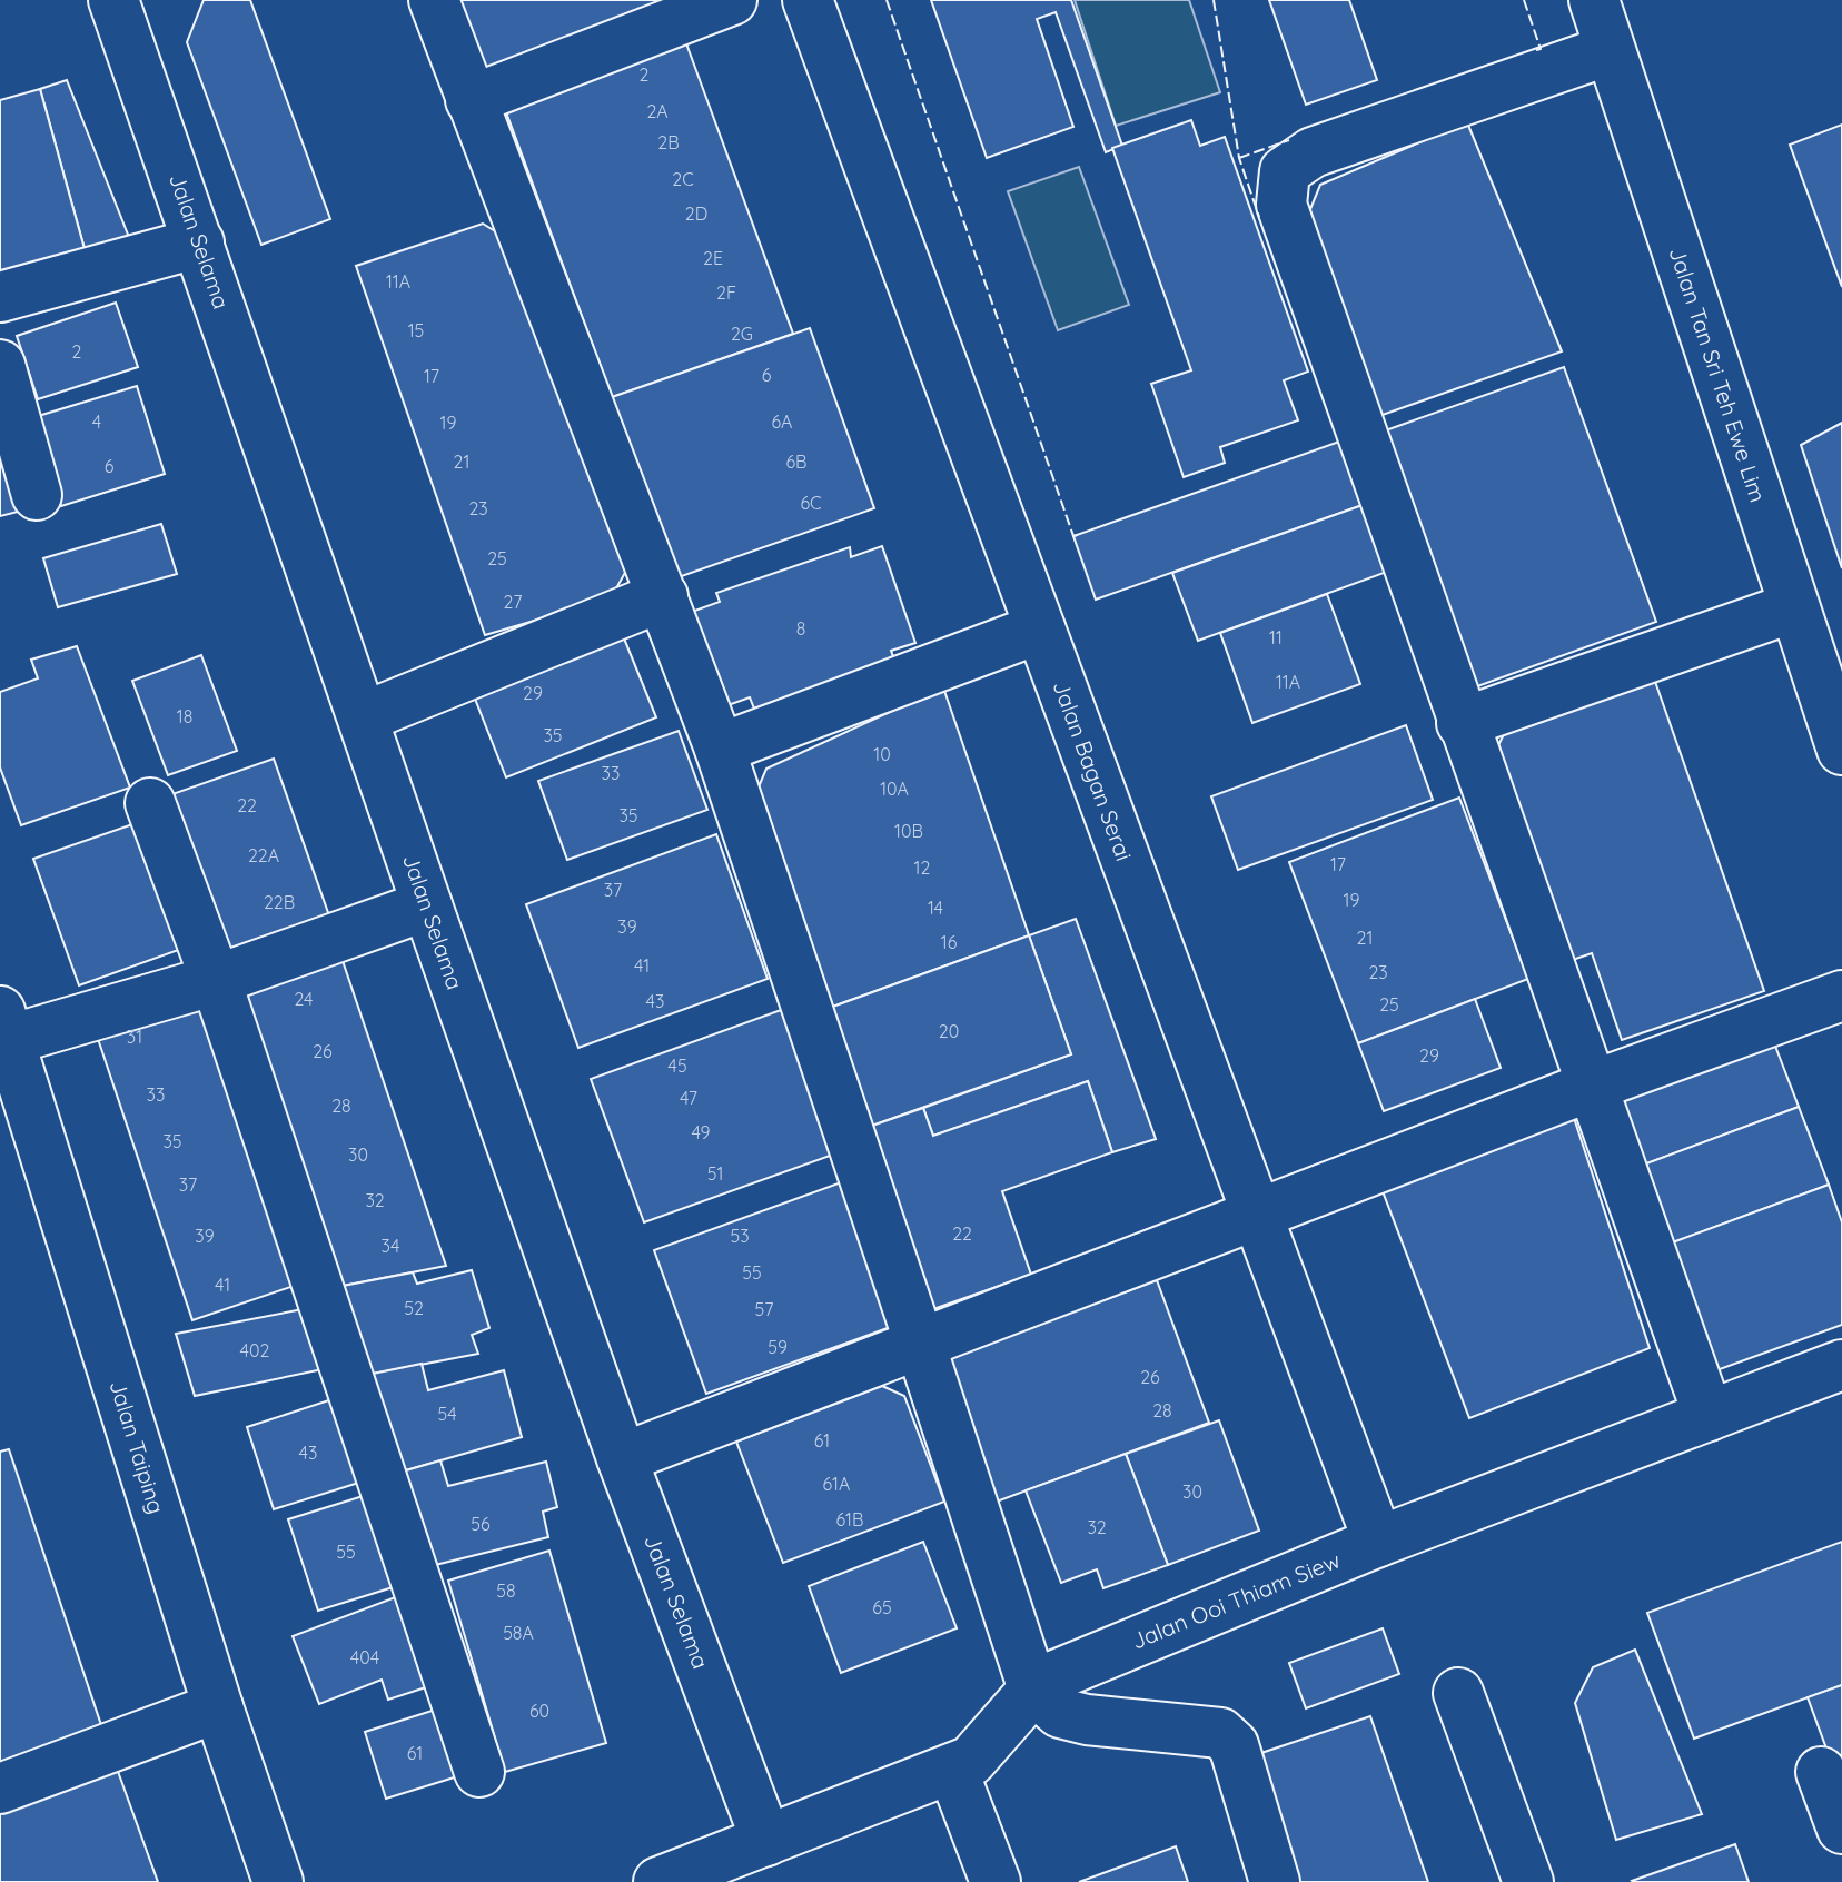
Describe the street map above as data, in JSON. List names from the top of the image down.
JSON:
{
  "streets": {
    "street": [
      "Jalan Selama",
      "Jalan Tan Sri Teh Ewe Lim",
      "Jalan Bagan Serai",
      "Jalan Taiping",
      "Jalan Ooi Thiam Siew"
    ]
  },
  "crossings": [
    ["Jalan Selama", "Jalan Ooi Thiam Siew"],
    ["Jalan Bagan Serai", "Jalan Ooi Thiam Siew"]
  ],
  "house_numbers": [
    "2",
    "2A",
    "2B",
    "2C",
    "2D",
    "2E",
    "11A",
    "2F",
    "15",
    "2G",
    "2",
    "6",
    "17",
    "4",
    "6A",
    "19",
    "21",
    "6B",
    "6",
    "6C",
    "23",
    "25",
    "27",
    "8",
    "11",
    "11A",
    "29",
    "18",
    "35",
    "10",
    "33",
    "10A",
    "22",
    "35",
    "10B",
    "22A",
    "17",
    "12",
    "37",
    "19",
    "22B",
    "14",
    "39",
    "21",
    "16",
    "41",
    "23",
    "24",
    "43",
    "25",
    "20",
    "31",
    "26",
    "29",
    "45",
    "33",
    "47",
    "28",
    "49",
    "35",
    "30",
    "51",
    "37",
    "32",
    "22",
    "39",
    "53",
    "34",
    "55",
    "41",
    "52",
    "57",
    "59",
    "402",
    "26",
    "28",
    "54",
    "61",
    "43",
    "61A",
    "30",
    "61B",
    "56",
    "32",
    "55",
    "58",
    "65",
    "58A",
    "404",
    "60",
    "61"
  ]
}
